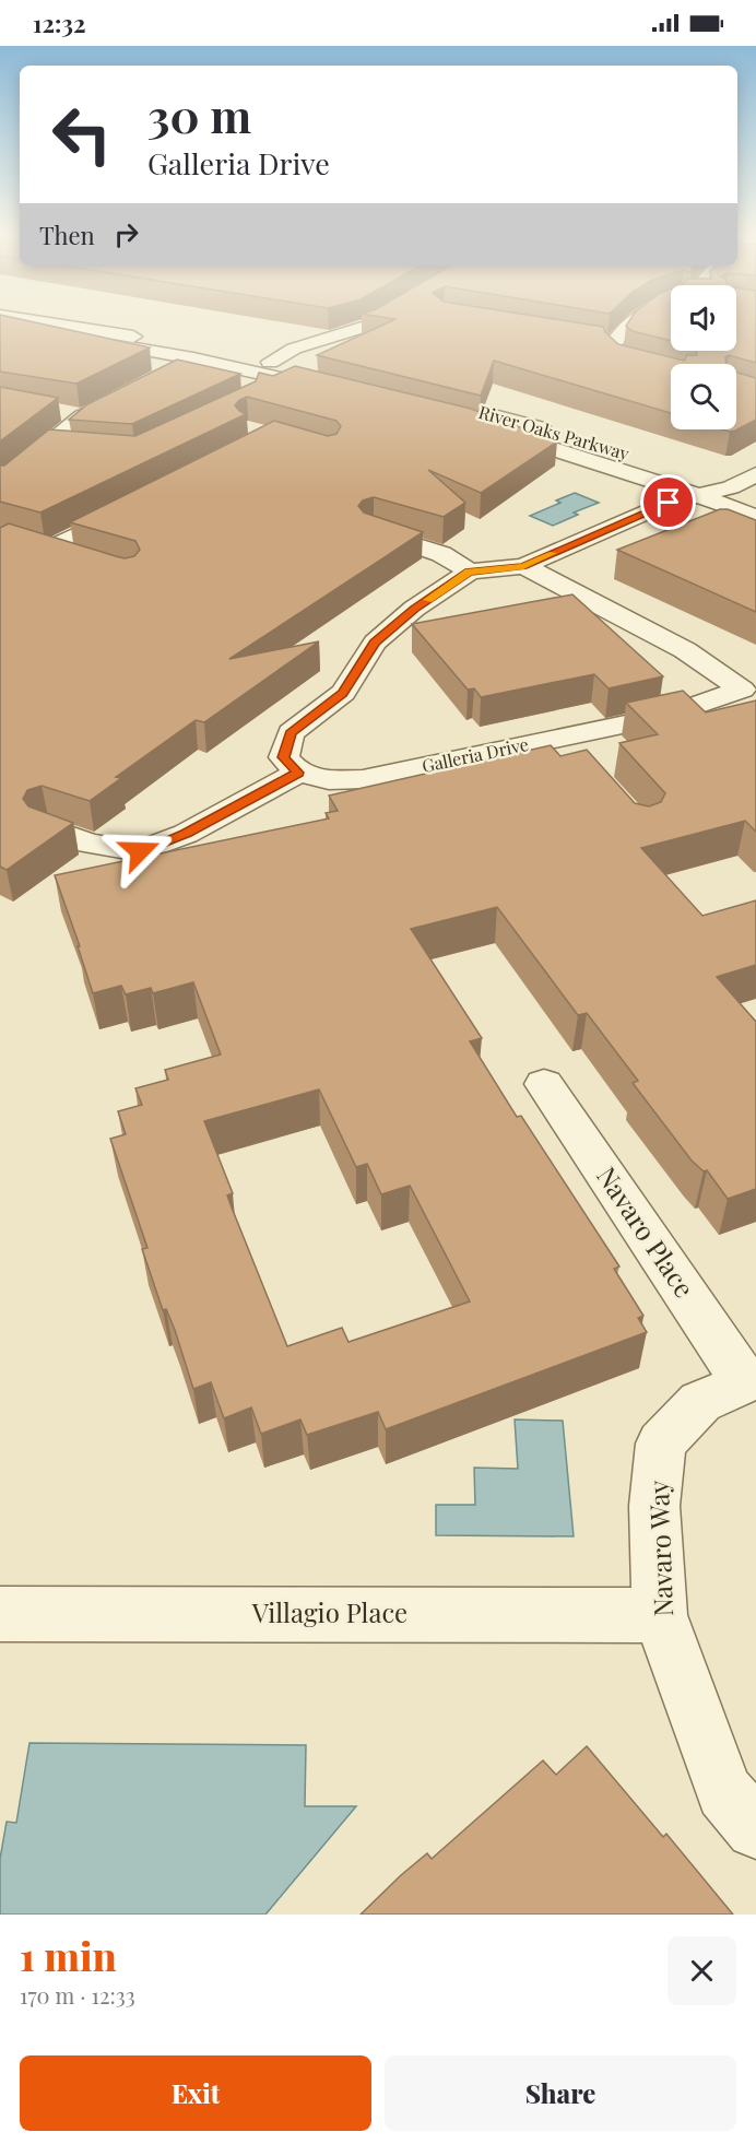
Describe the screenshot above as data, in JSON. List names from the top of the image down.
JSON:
{
  "streets": {
    "street": [
      "River Oaks Parkway",
      "Galleria Drive",
      "Navaro Place",
      "Navaro Way",
      "Villagio Place"
    ]
  },
  "crossings": [
    ["Navaro Place", "Navaro Way"],
    ["Navaro Way", "Villagio Place"]
  ],
  "page": {
    "status": "12:32",
    "turn": ["30 m", "Galleria Drive"],
    "then": "Then",
    "heading": ["1 min", "170 m · 12:33"],
    "buttons": ["Exit", "Share"]
  }
}
